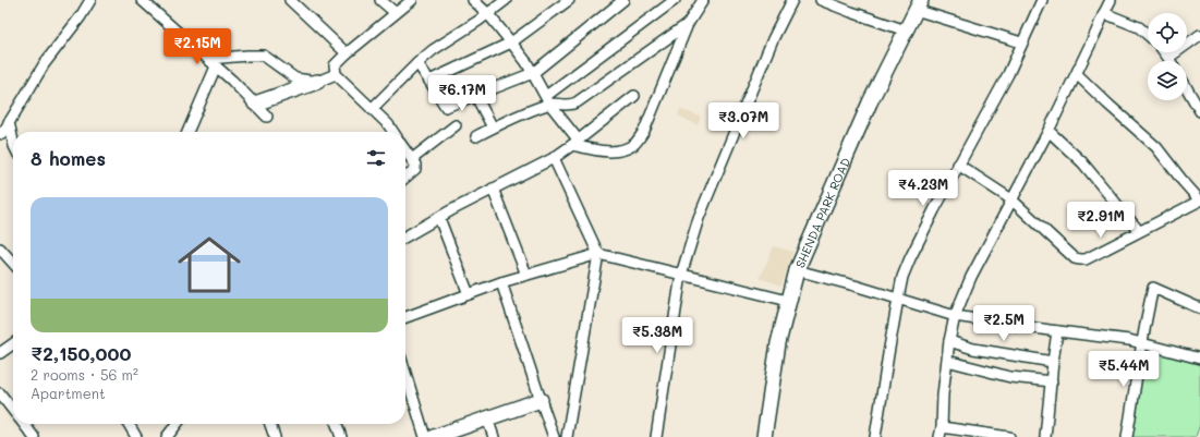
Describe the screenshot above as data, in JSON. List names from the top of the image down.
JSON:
{
  "streets": {
    "main road": ["SHENDA PARK ROAD"]
  },
  "page": {
    "price": [
      "₹2.15M",
      "₹6.17M",
      "₹3.07M",
      "₹4.23M",
      "₹2.91M",
      "₹2.5M",
      "₹5.38M",
      "₹5.44M"
    ],
    "heading": "8 homes",
    "list": [
      {
        "name": "₹2,150,000",
        "note": "2 rooms · 56 m² · Apartment"
      }
    ]
  }
}
